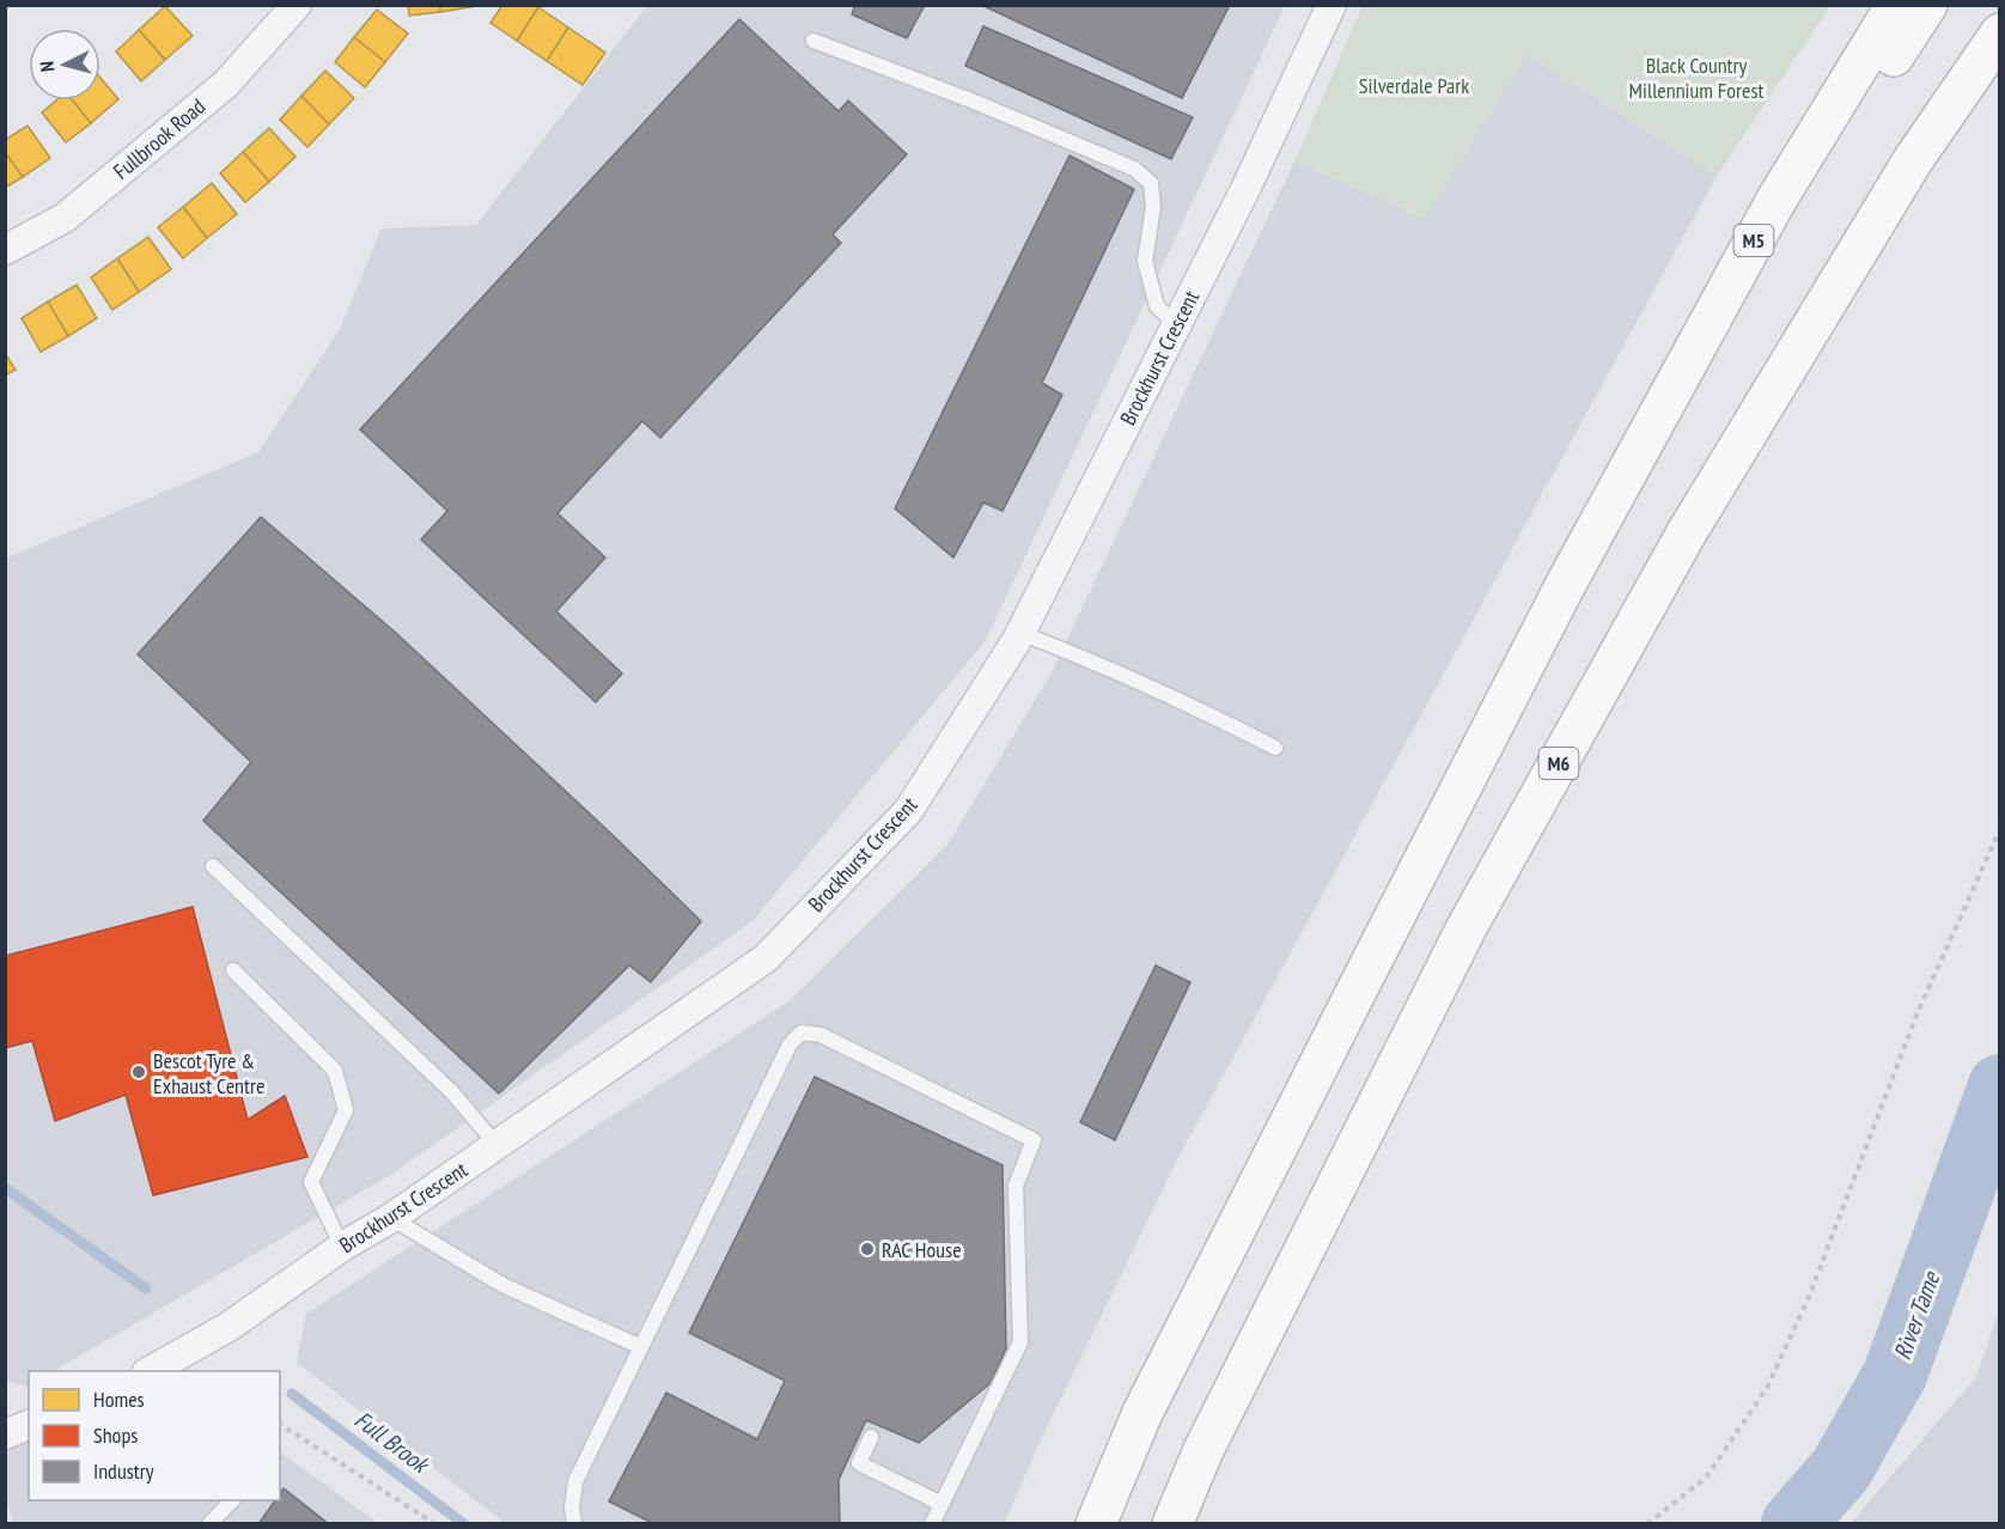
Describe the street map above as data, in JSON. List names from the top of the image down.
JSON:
{
  "streets": {
    "highway": ["M5", "M6"],
    "street": ["Fullbrook Road", "Brockhurst Crescent"]
  },
  "water": ["River Tame", "Full Brook"],
  "parks": ["Black Country Millennium Forest", "Silverdale Park"],
  "places": ["Bescot Tyre & Exhaust Centre", "RAC House"],
  "legend": ["Homes", "Shops", "Industry"],
  "north": "left"
}
